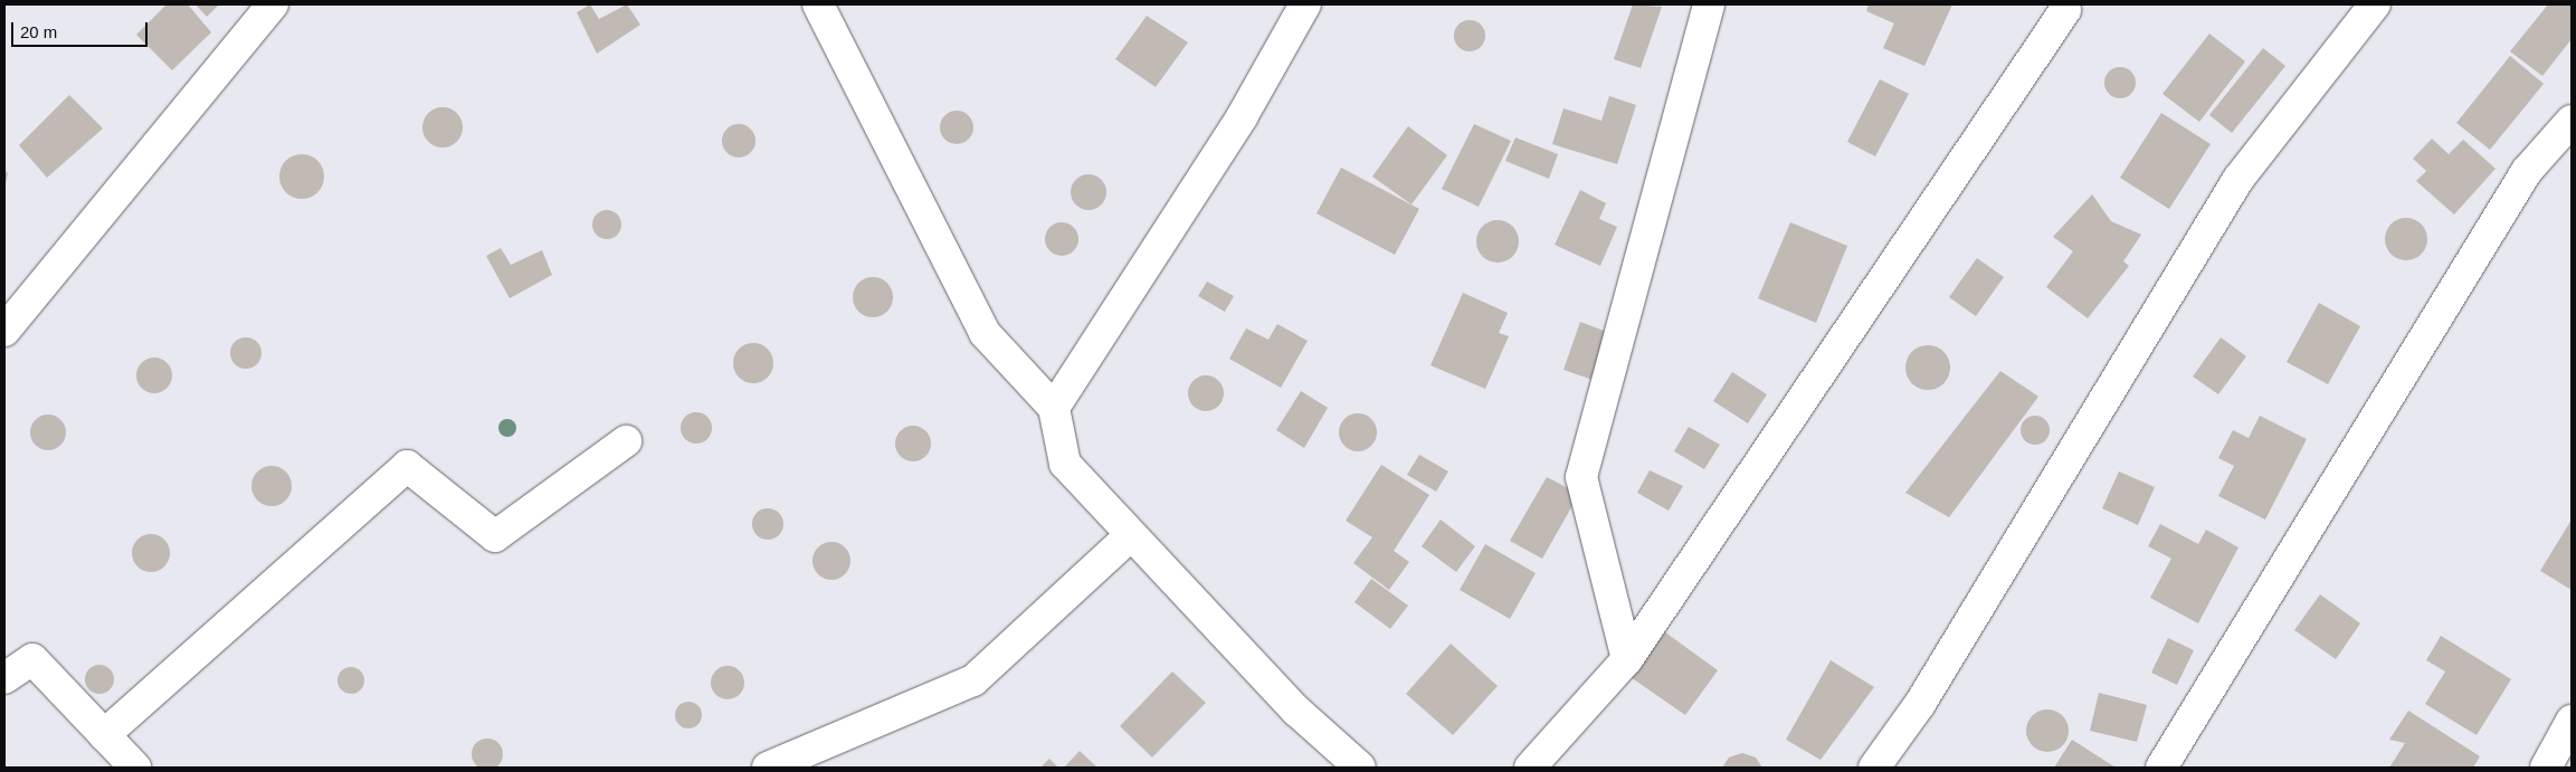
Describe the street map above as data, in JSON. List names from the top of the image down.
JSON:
{
  "scale_bar": "20 m"
}
